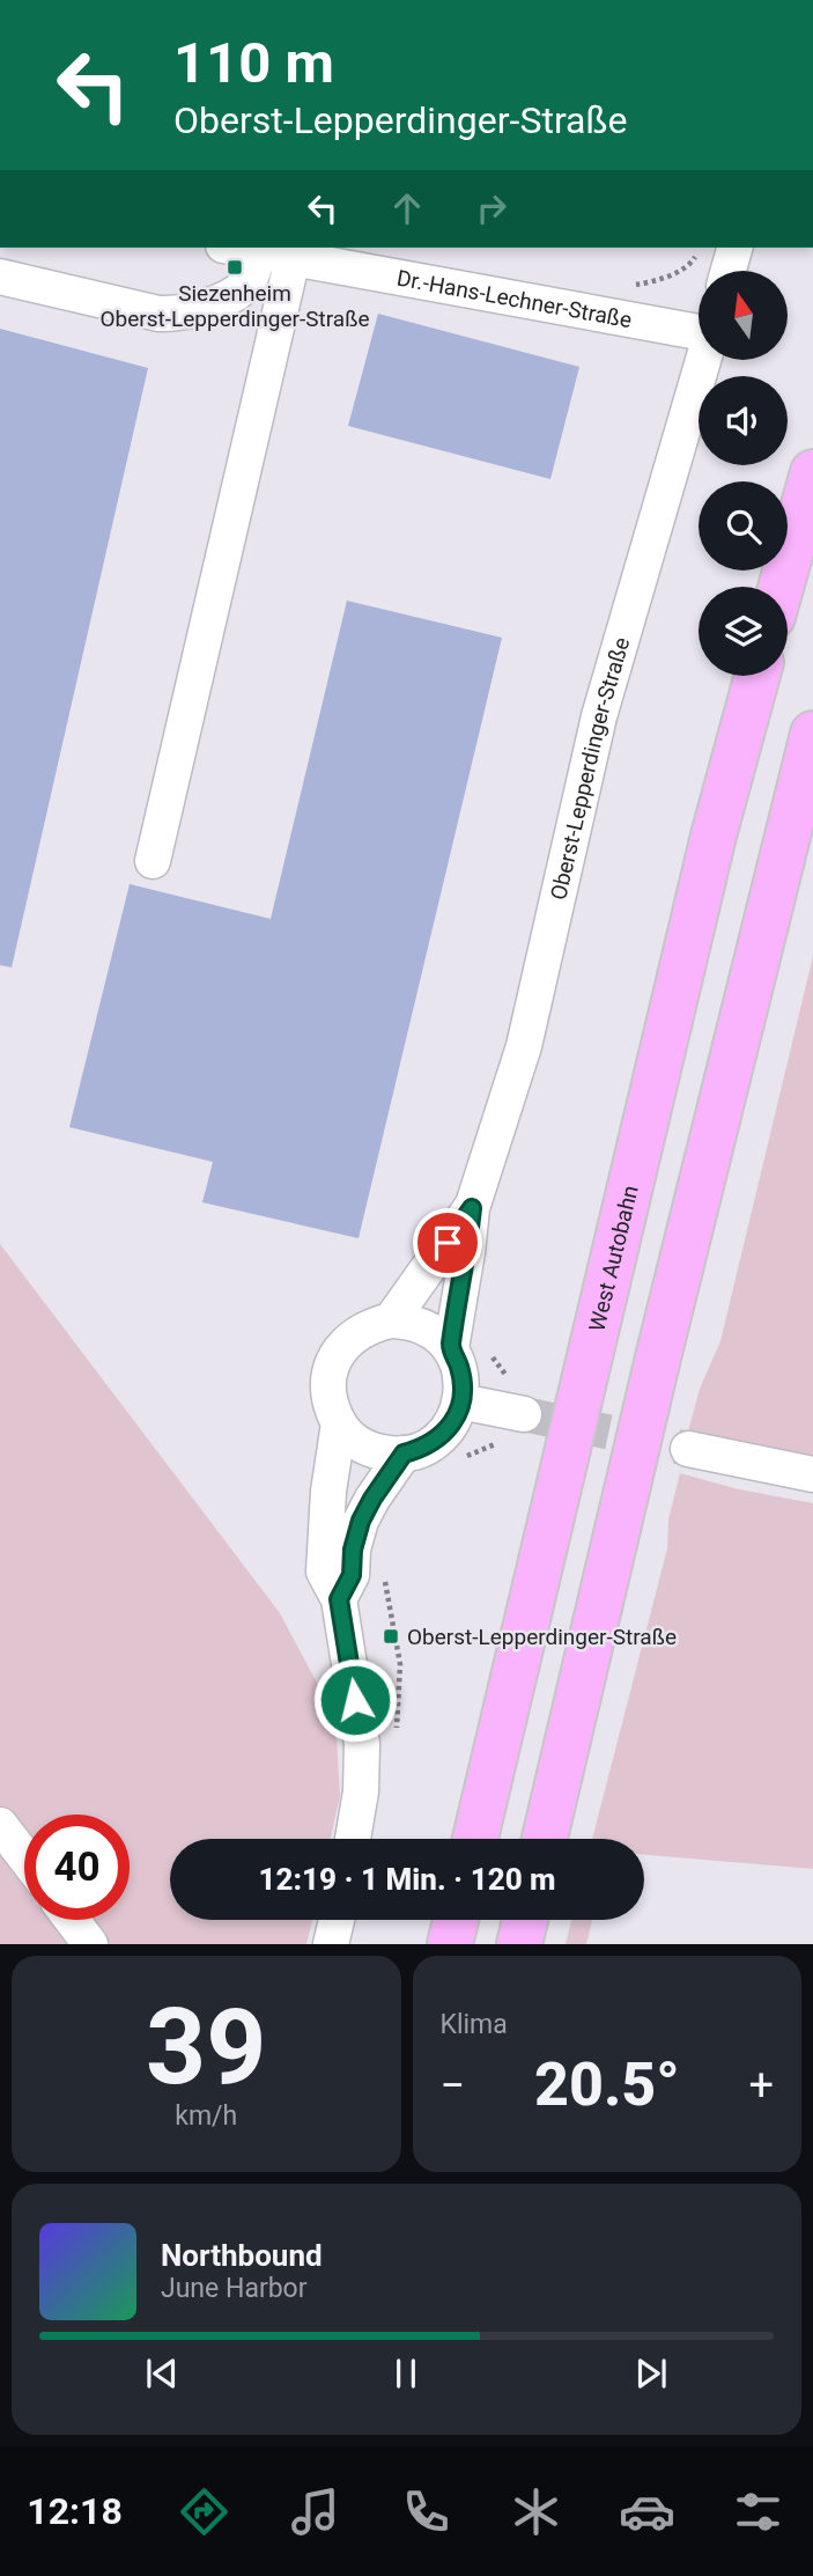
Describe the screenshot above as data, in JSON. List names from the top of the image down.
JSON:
{
  "streets": {
    "highway": ["West Autobahn"],
    "street": ["Dr.-Hans-Lechner-Straße", "Oberst-Lepperdinger-Straße"]
  },
  "places": {
    "transit": ["Siezenheim Oberst-Lepperdinger-Straße", "Oberst-Lepperdinger-Straße"]
  },
  "north": "top",
  "page": {
    "turn": ["110 m", "Oberst-Lepperdinger-Straße"],
    "limit": "40",
    "trip": "12:19 · 1 Min. · 120 m",
    "tile": [
      ["39", "km/h"],
      "Klima"
    ],
    "heat": ["−", "20.5°", "+"],
    "song": ["Northbound", "June Harbor"],
    "tabs": "12:18"
  }
}
